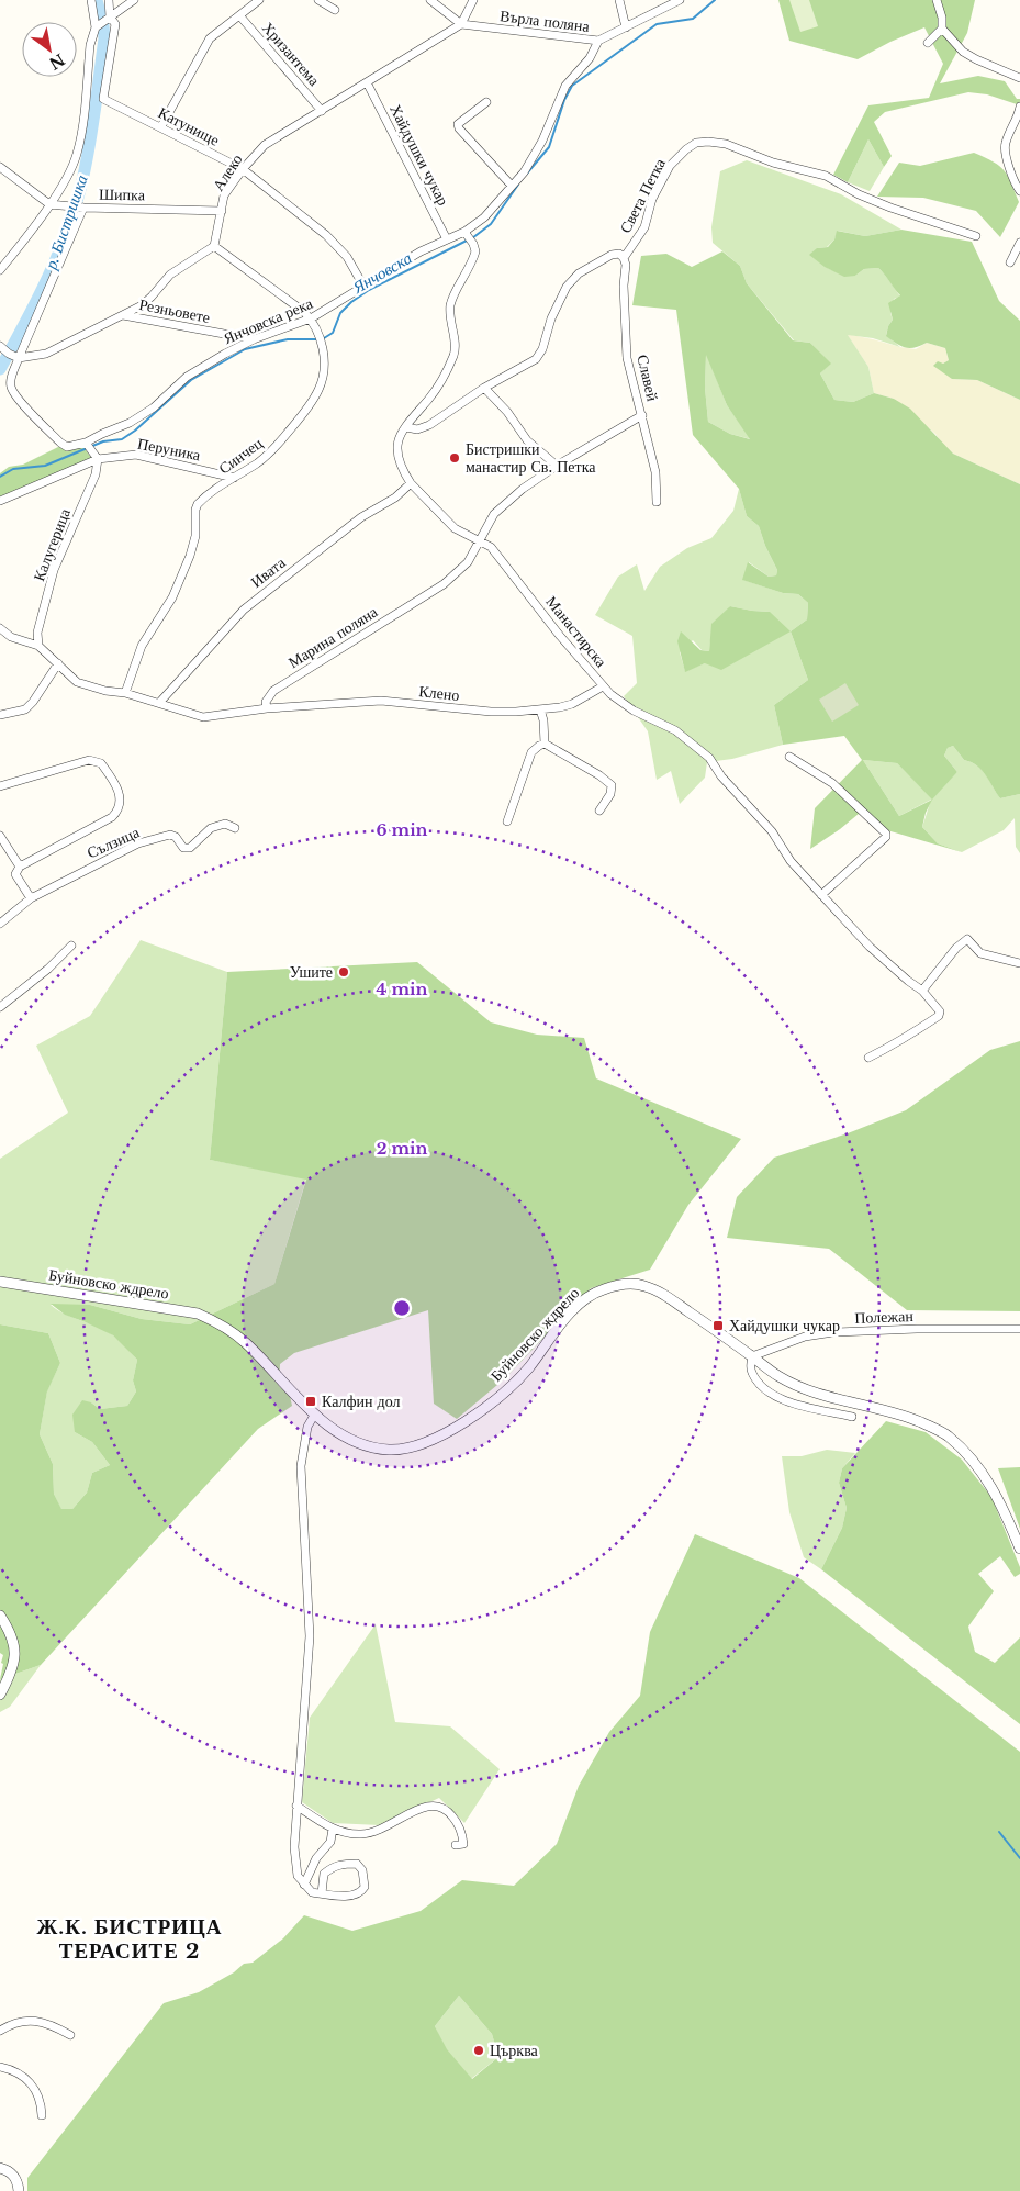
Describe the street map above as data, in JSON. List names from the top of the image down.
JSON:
{
  "streets": {
    "street": [
      "Върла поляна",
      "Хризантема",
      "Катунище",
      "Хайдушки чукар",
      "Алеко",
      "Шипка",
      "Света Петка",
      "Резньовете",
      "Янчовска река",
      "Славей",
      "Перуника",
      "Синчец",
      "Калугерица",
      "Ивата",
      "Манастирска",
      "Марина поляна",
      "Клено",
      "Сълзица",
      "Буйновско ждрело",
      "Полежан"
    ]
  },
  "crossings": [
    ["Върла поляна", "Алеко"],
    ["Върла поляна", "Янчовска река"],
    ["Хризантема", "Алеко"],
    ["Катунище", "Алеко"],
    ["Катунище", "Янчовска река"],
    ["Хайдушки чукар", "Алеко"],
    ["Хайдушки чукар", "Янчовска река"],
    ["Алеко", "Шипка"],
    ["Алеко", "Синчец"],
    ["Света Петка", "Славей"],
    ["Света Петка", "Манастирска"],
    ["Резньовете", "Янчовска река"],
    ["Янчовска река", "Синчец"],
    ["Янчовска река", "Манастирска"],
    ["Славей", "Марина поляна"],
    ["Перуника", "Синчец"],
    ["Перуника", "Калугерица"],
    ["Ивата", "Манастирска"],
    ["Манастирска", "Марина поляна"],
    ["Манастирска", "Клено"],
    ["Марина поляна", "Клено"],
    ["Буйновско ждрело", "Полежан"]
  ],
  "districts": ["Ж.К. БИСТРИЦА ТЕРАСИТЕ 2"],
  "water": ["р. Бистришка", "Янчовска"],
  "places": {
    "other": ["Бистришки манастир Св. Петка", "Ушите", "Църква"],
    "transit": ["Хайдушки чукар", "Калфин дол"]
  },
  "north": "bottom right",
  "rings": ["6 min", "4 min", "2 min"]
}
